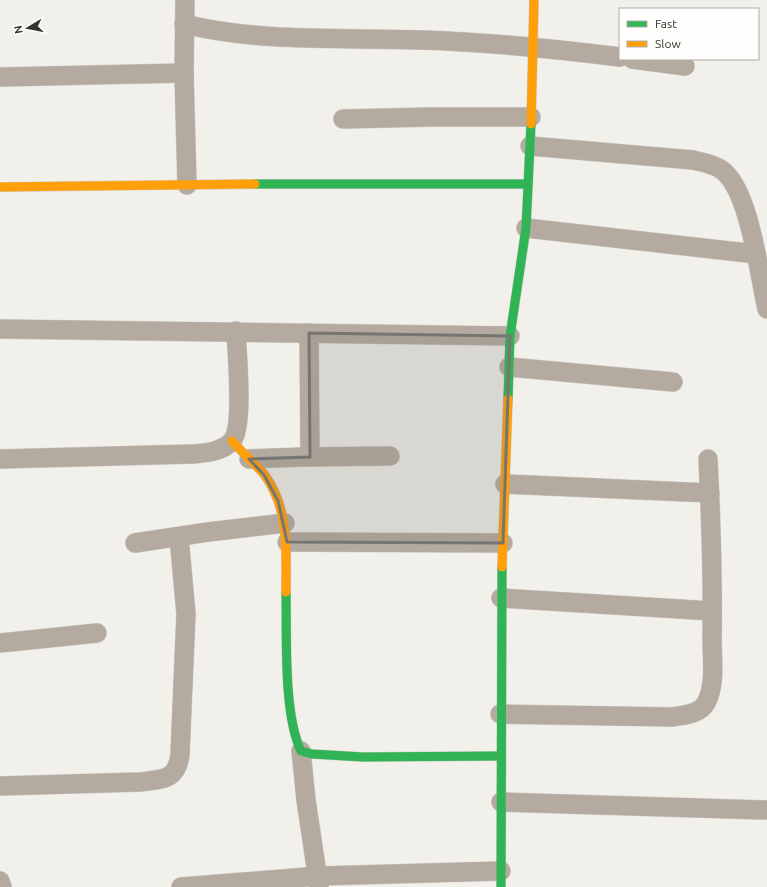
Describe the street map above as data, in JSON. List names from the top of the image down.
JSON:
{
  "legend": ["Fast", "Slow"],
  "north": "left"
}
